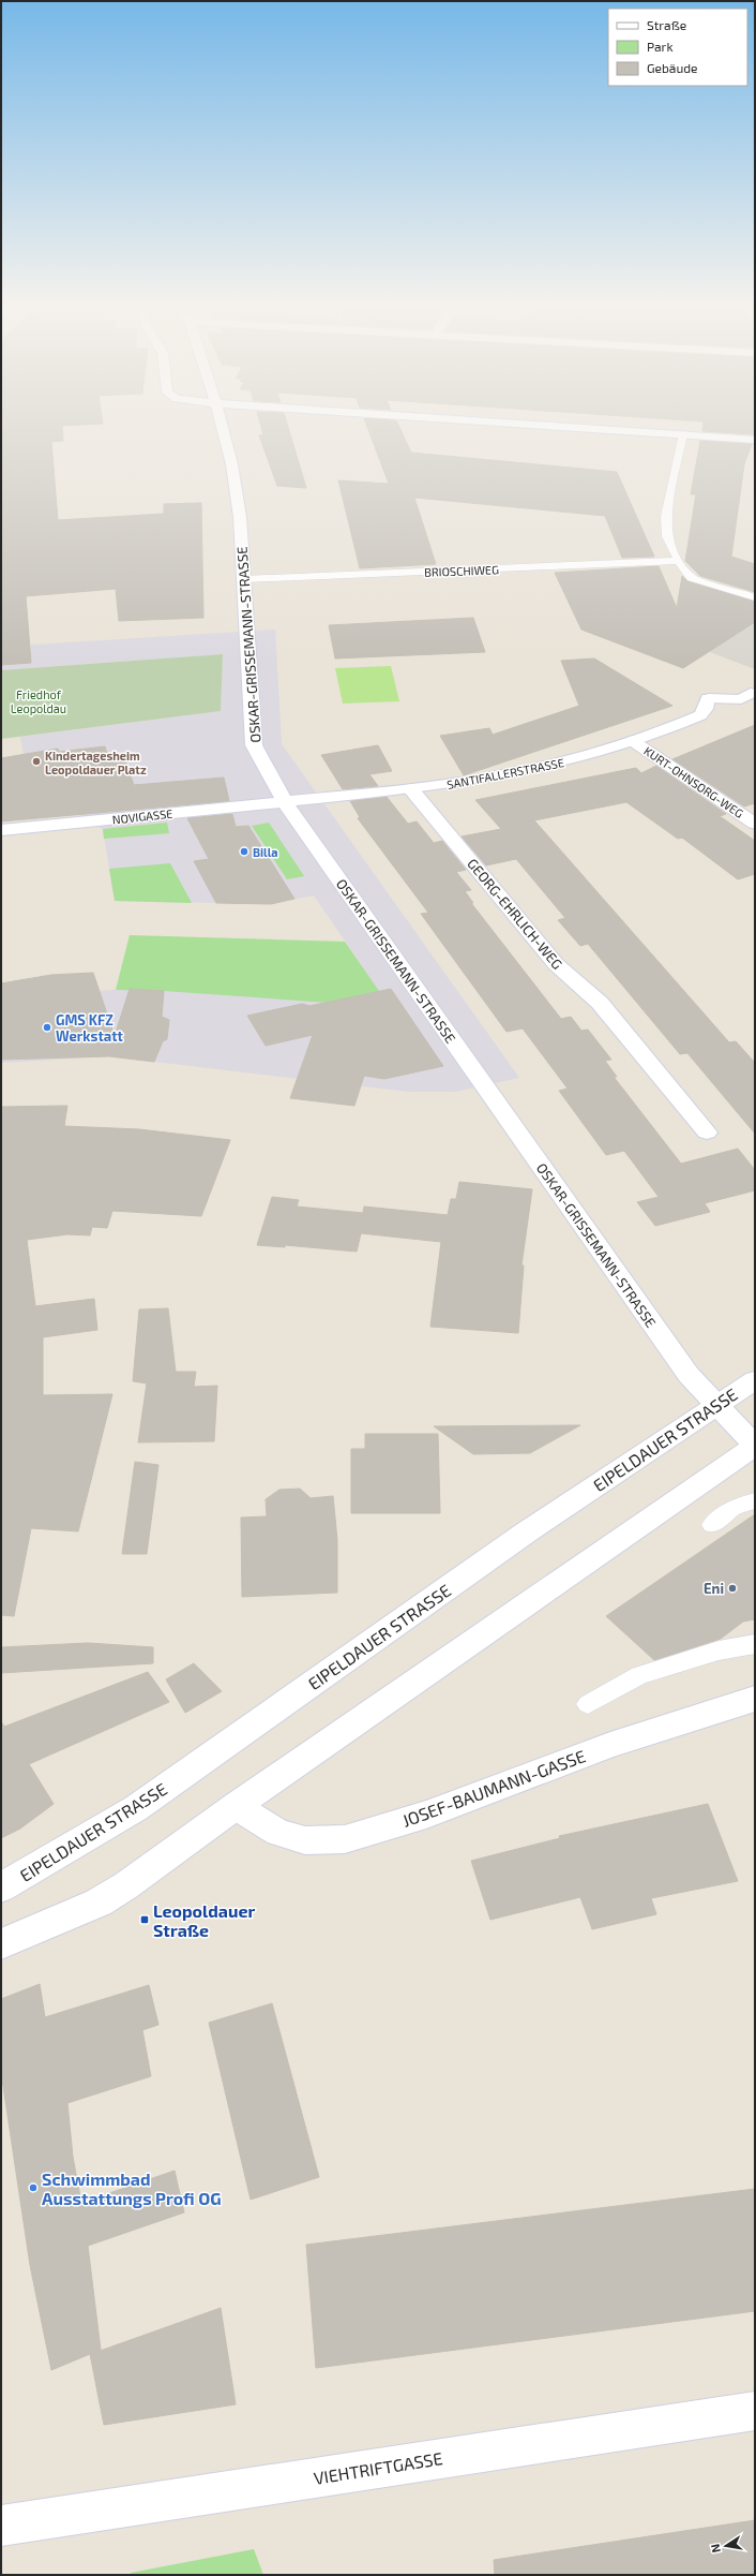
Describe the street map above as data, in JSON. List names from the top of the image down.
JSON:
{
  "streets": {
    "street": [
      "OSKAR-GRISSEMANN-STRASSE",
      "SANTIFALLERSTRASSE",
      "KURT-OHNSORG-WEG",
      "NOVIGASSE",
      "GEORG-EHRLICH-WEG",
      "EIPELDAUER STRASSE",
      "JOSEF-BAUMANN-GASSE",
      "VIEHTRIFTGASSE"
    ],
    "lane": ["BRIOSCHIWEG"]
  },
  "crossings": [
    ["BRIOSCHIWEG", "OSKAR-GRISSEMANN-STRASSE"],
    ["OSKAR-GRISSEMANN-STRASSE", "SANTIFALLERSTRASSE"],
    ["OSKAR-GRISSEMANN-STRASSE", "NOVIGASSE"],
    ["OSKAR-GRISSEMANN-STRASSE", "EIPELDAUER STRASSE"],
    ["SANTIFALLERSTRASSE", "KURT-OHNSORG-WEG"],
    ["SANTIFALLERSTRASSE", "NOVIGASSE"],
    ["SANTIFALLERSTRASSE", "GEORG-EHRLICH-WEG"]
  ],
  "parks": ["Friedhof Leopoldau"],
  "places": {
    "other": [
      "Kindertagesheim Leopoldauer Platz",
      "Billa",
      "GMS KFZ Werkstatt",
      "Eni",
      "Schwimmbad Ausstattungs Profi OG"
    ],
    "transit": ["Leopoldauer Straße"]
  },
  "legend": ["Straße", "Park", "Gebäude"],
  "north": "left"
}
